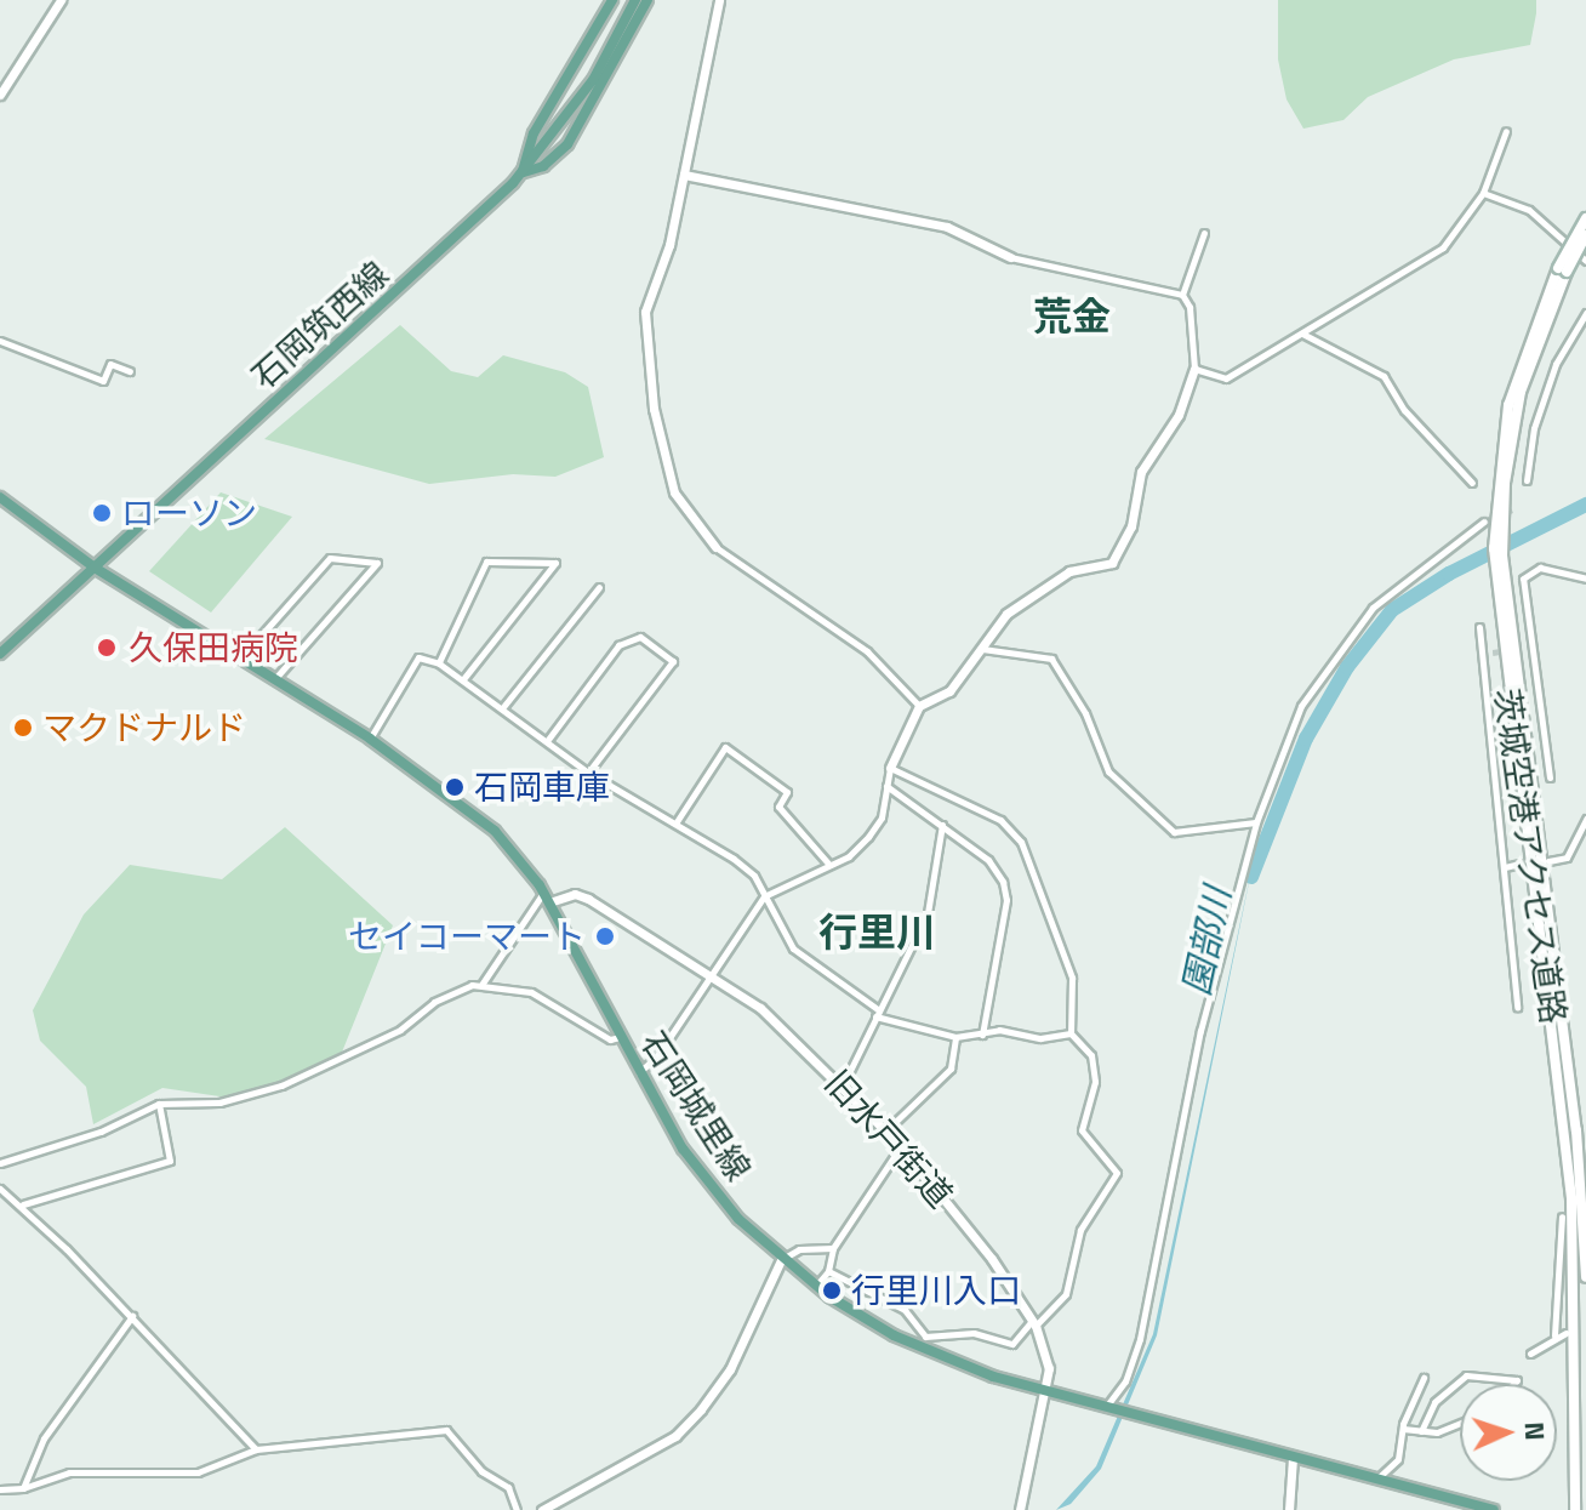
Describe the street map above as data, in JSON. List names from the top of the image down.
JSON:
{
  "streets": {
    "main road": ["石岡筑西線", "茨城空港アクセス道路", "石岡城里線"],
    "street": ["旧水戸街道"]
  },
  "crossings": [
    ["石岡筑西線", "石岡城里線"],
    ["石岡城里線", "旧水戸街道"]
  ],
  "districts": ["荒金", "行里川"],
  "water": ["園部川"],
  "places": [
    "ローソン",
    "久保田病院",
    "マクドナルド",
    "石岡車庫",
    "セイコーマート",
    "行里川入口"
  ],
  "north": "right"
}
